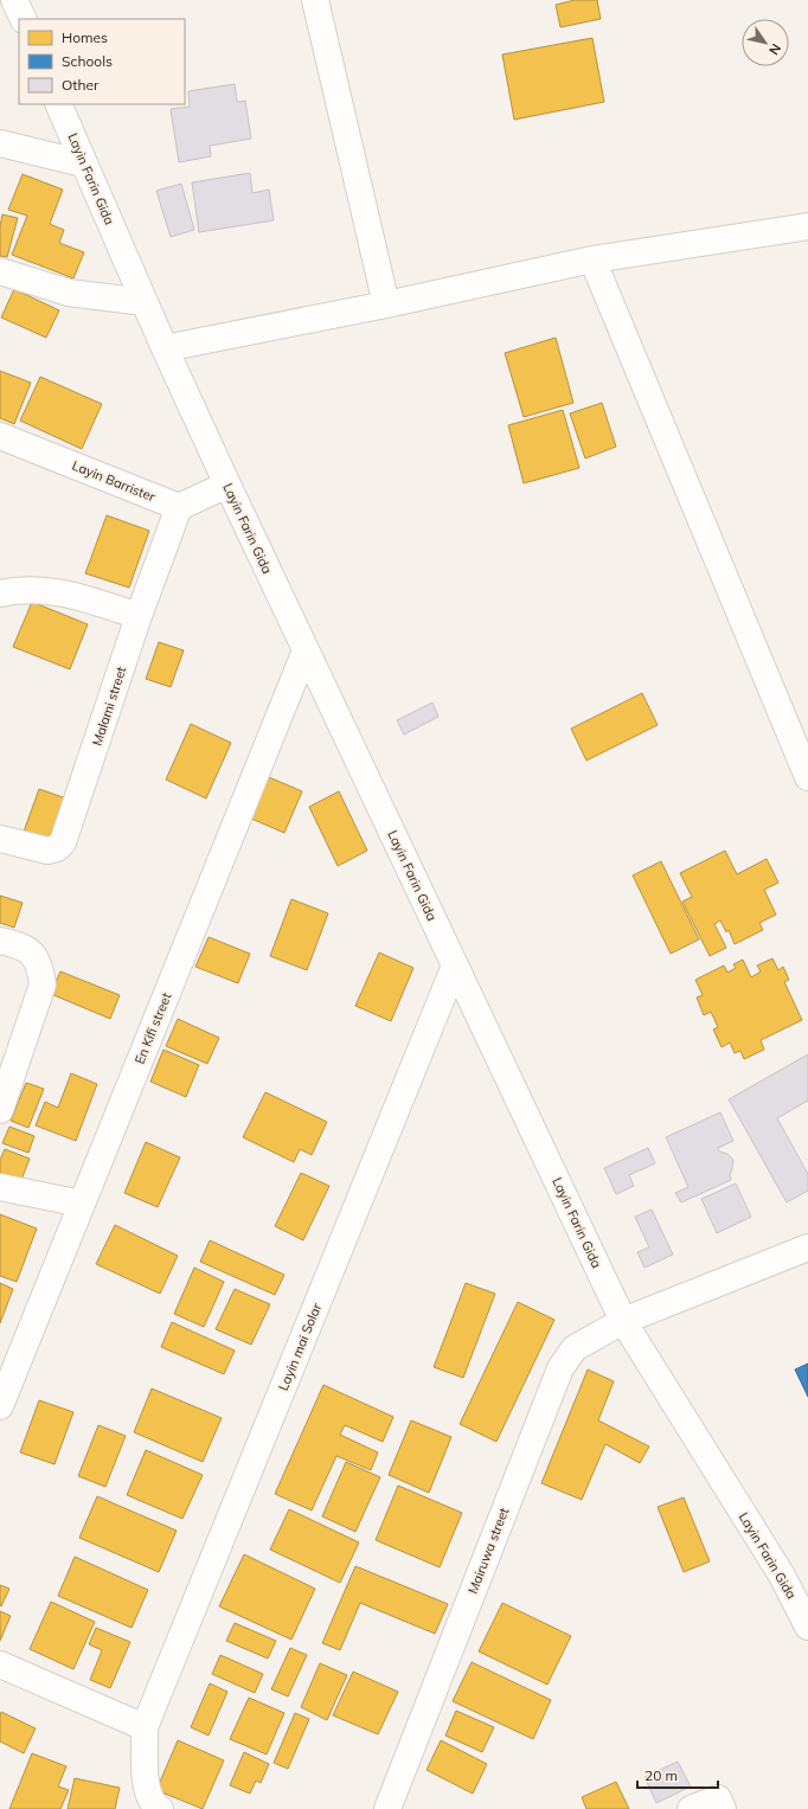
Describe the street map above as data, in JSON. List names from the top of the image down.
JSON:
{
  "streets": {
    "street": [
      "Layin Farin Gida",
      "Layin Barrister",
      "Malami street",
      "En Kifi street",
      "Layin mai Solar",
      "Mairuwa street"
    ]
  },
  "crossings": [
    ["Layin Farin Gida", "En Kifi street"],
    ["Layin Farin Gida", "Layin mai Solar"],
    ["Layin Farin Gida", "Mairuwa street"],
    ["Layin Barrister", "Malami street"]
  ],
  "legend": ["Homes", "Schools", "Other"],
  "scale_bar": "20 m",
  "north": "bottom right"
}
